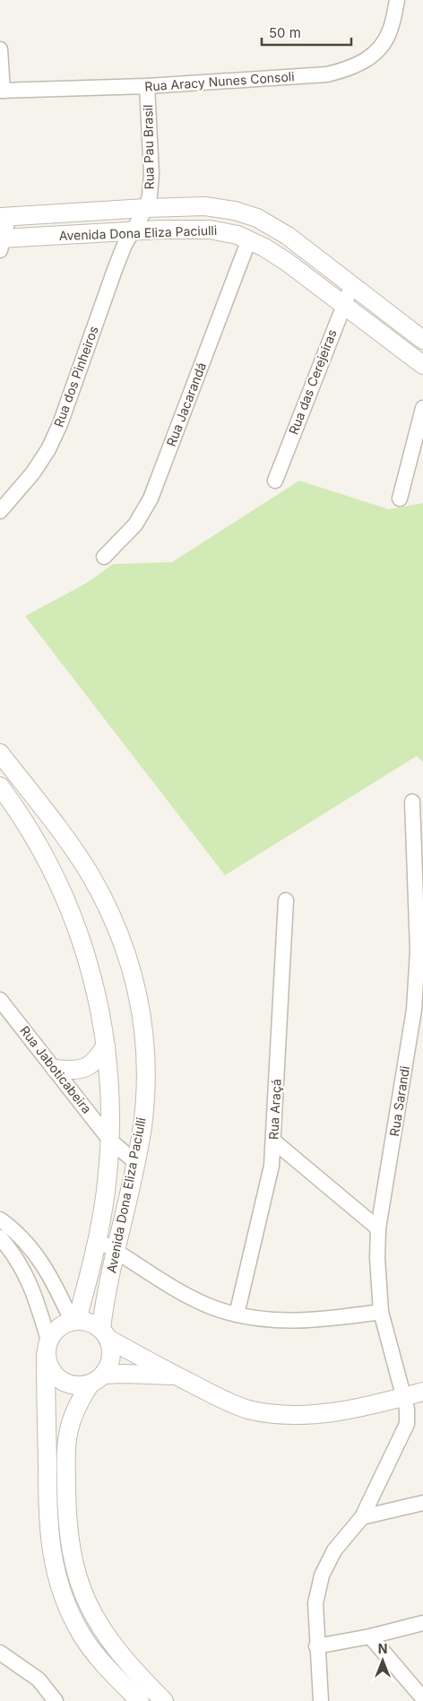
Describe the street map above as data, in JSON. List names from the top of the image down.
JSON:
{
  "streets": {
    "street": [
      "Rua Aracy Nunes Consoli",
      "Rua Pau Brasil",
      "Avenida Dona Eliza Paciulli",
      "Rua dos Pinheiros",
      "Rua das Cerejeiras",
      "Rua Jacarandá",
      "Rua Jaboticabeira",
      "Rua Sarandi",
      "Rua Araçá"
    ]
  },
  "crossings": [
    ["Rua Aracy Nunes Consoli", "Rua Pau Brasil"],
    ["Rua Pau Brasil", "Avenida Dona Eliza Paciulli"],
    ["Rua Pau Brasil", "Rua dos Pinheiros"],
    ["Avenida Dona Eliza Paciulli", "Rua dos Pinheiros"],
    ["Avenida Dona Eliza Paciulli", "Rua das Cerejeiras"],
    ["Avenida Dona Eliza Paciulli", "Rua Jacarandá"],
    ["Avenida Dona Eliza Paciulli", "Rua Jaboticabeira"]
  ],
  "scale_bar": "50 m",
  "north": "top"
}
